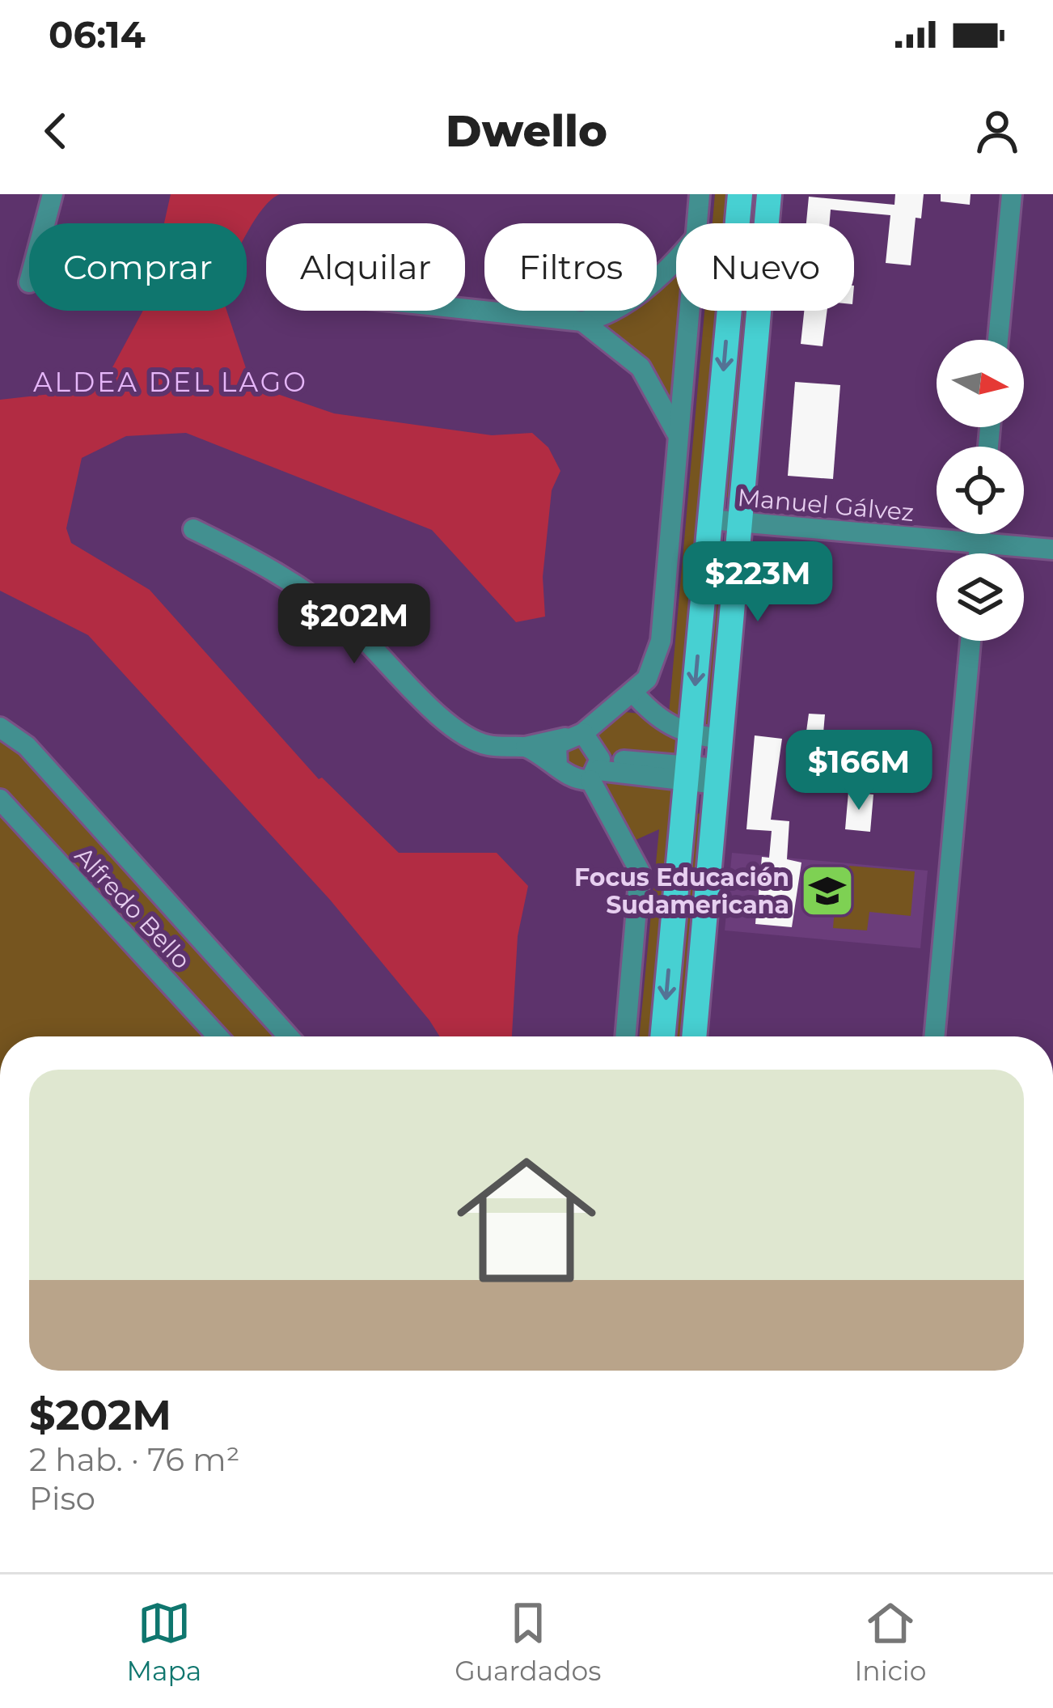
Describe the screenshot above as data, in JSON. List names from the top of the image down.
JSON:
{
  "streets": {
    "street": ["Manuel Gálvez", "Alfredo Bello"]
  },
  "districts": ["ALDEA DEL LAGO"],
  "places": {
    "school or university": ["Focus Educación Sudamericana"]
  },
  "north": "right",
  "page": {
    "status": "06:14",
    "header": "Dwello",
    "chip": [
      "Comprar",
      "Alquilar",
      "Filtros",
      "Nuevo"
    ],
    "price": ["$223M", "$202M", "$166M"],
    "list": [
      {
        "name": "$202M",
        "note": "2 hab. · 76 m² · Piso"
      }
    ],
    "tabs": ["Mapa", "Guardados", "Inicio"]
  }
}
